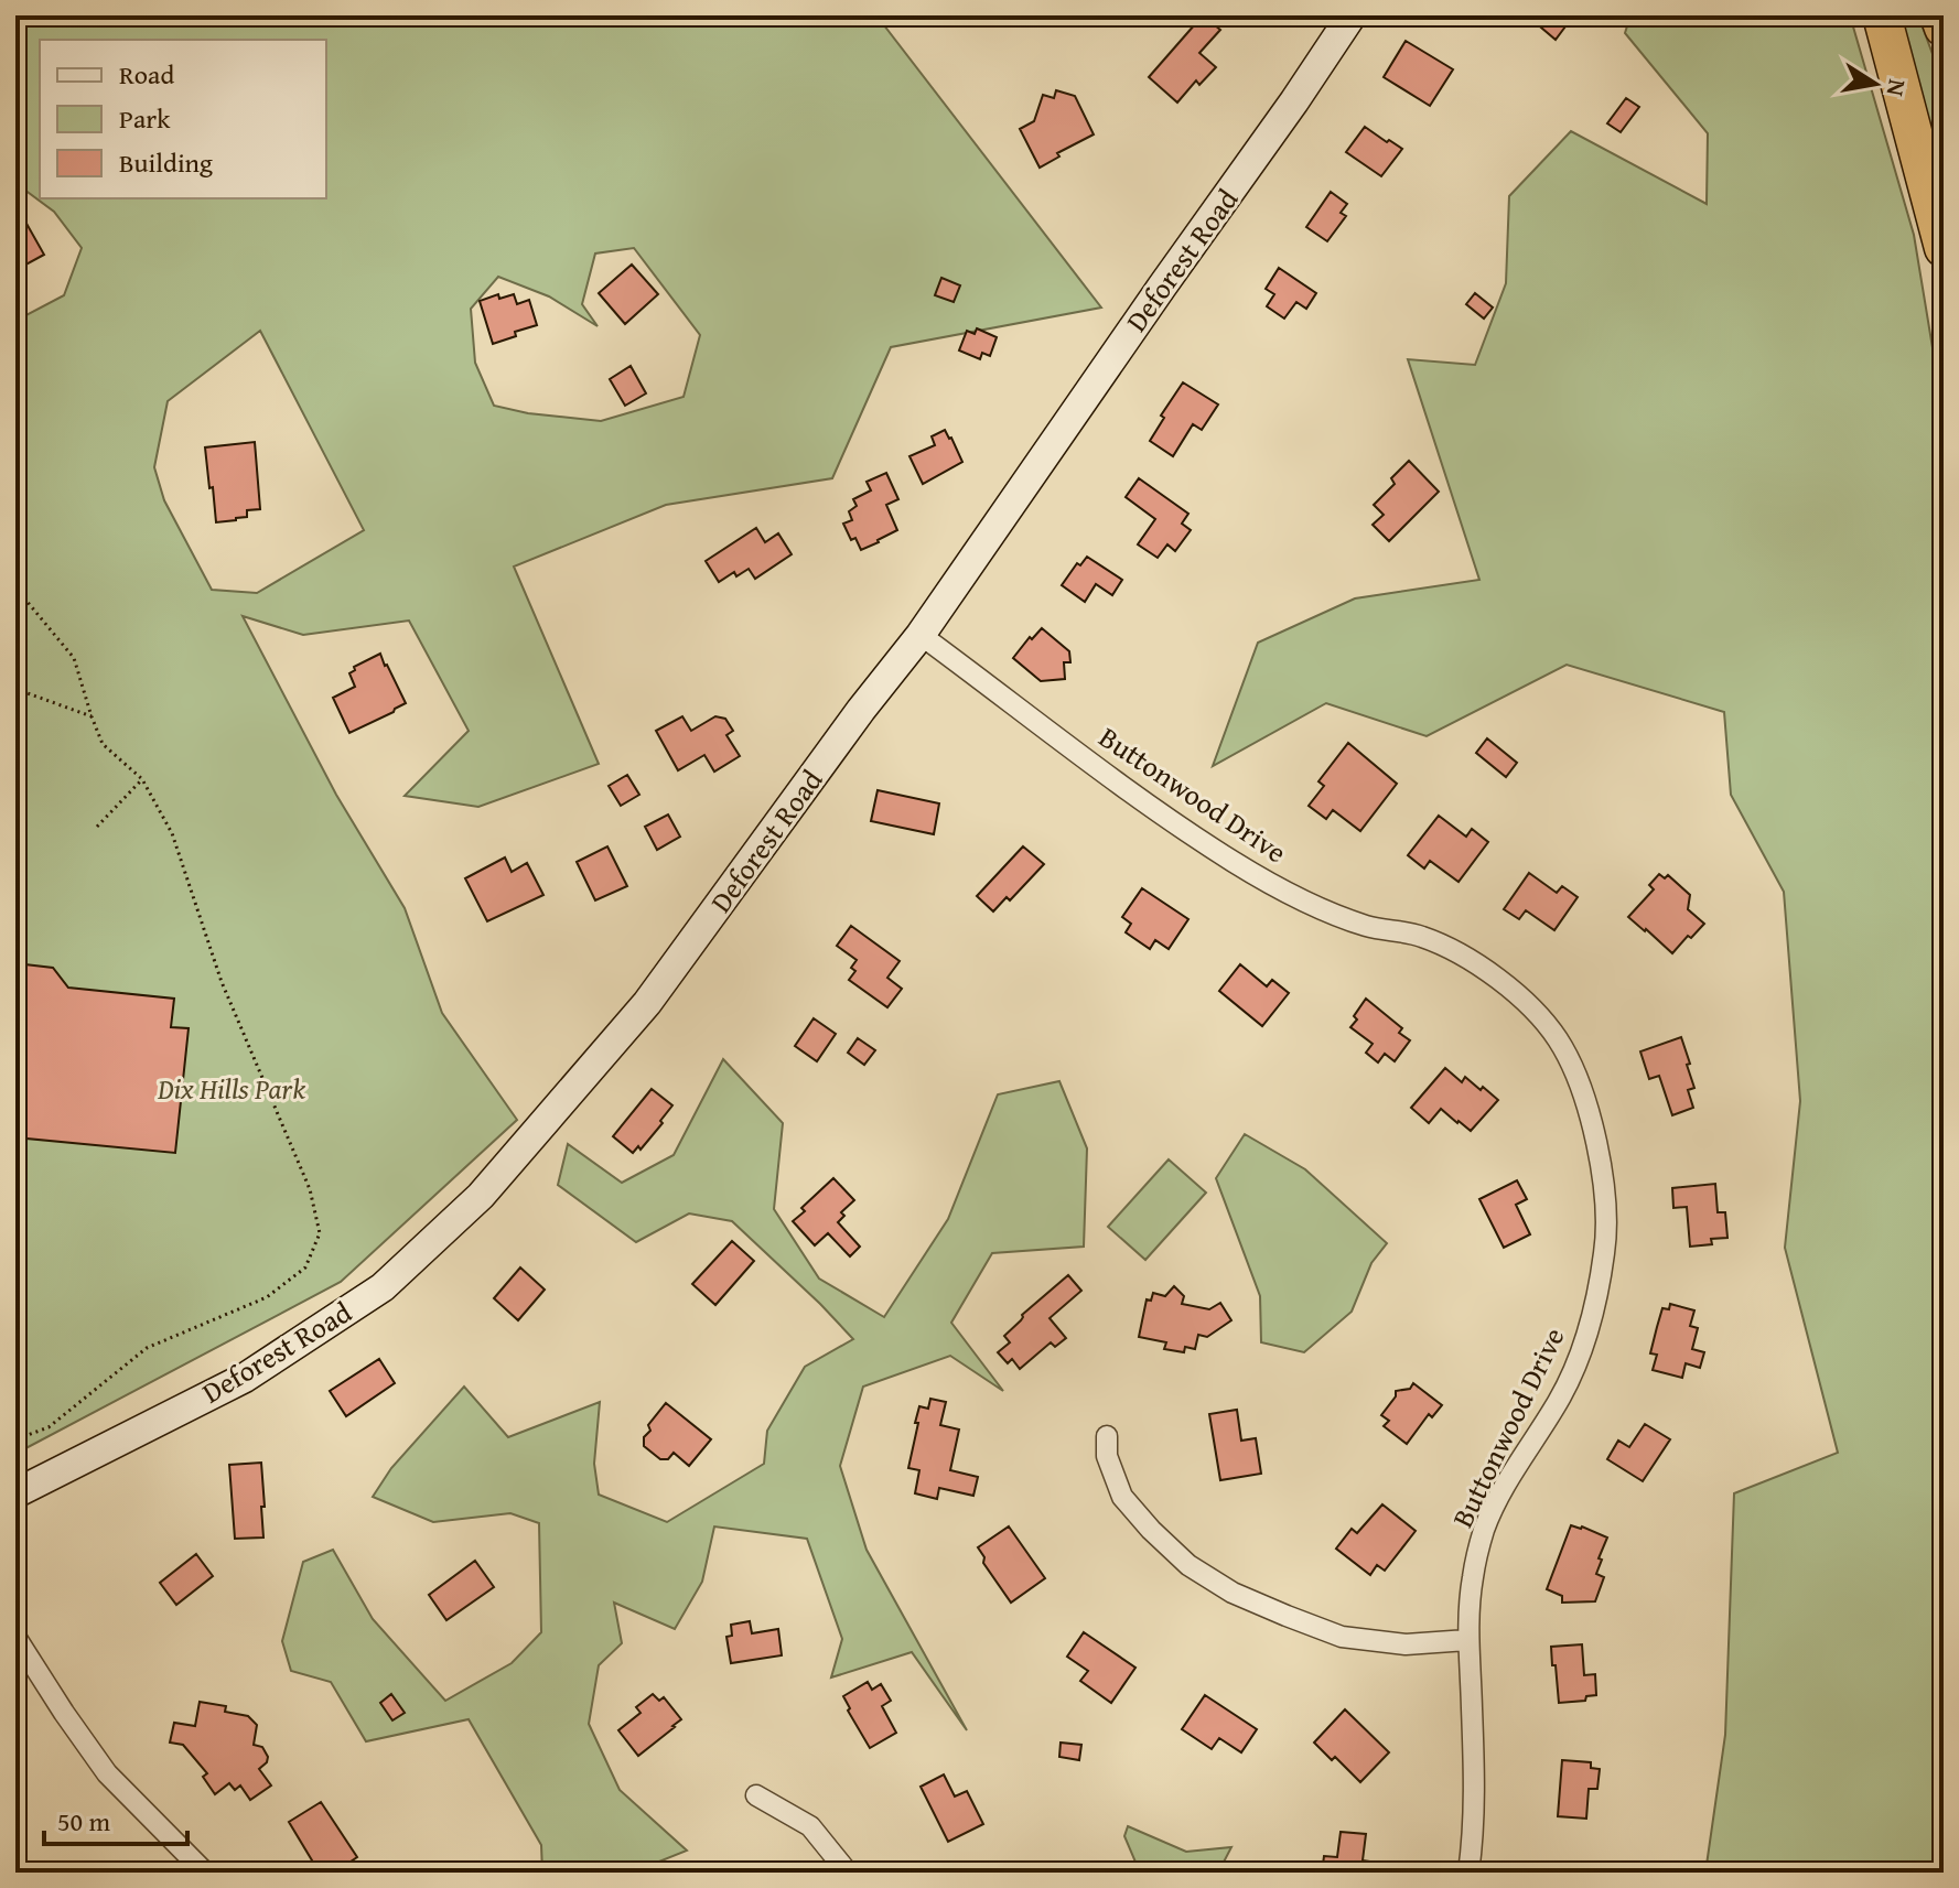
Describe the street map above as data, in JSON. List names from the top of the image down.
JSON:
{
  "streets": {
    "street": ["Deforest Road", "Buttonwood Drive"]
  },
  "crossings": [
    ["Deforest Road", "Buttonwood Drive"]
  ],
  "parks": ["Dix Hills Park"],
  "legend": ["Road", "Park", "Building"],
  "scale_bar": "50 m",
  "north": "right"
}
